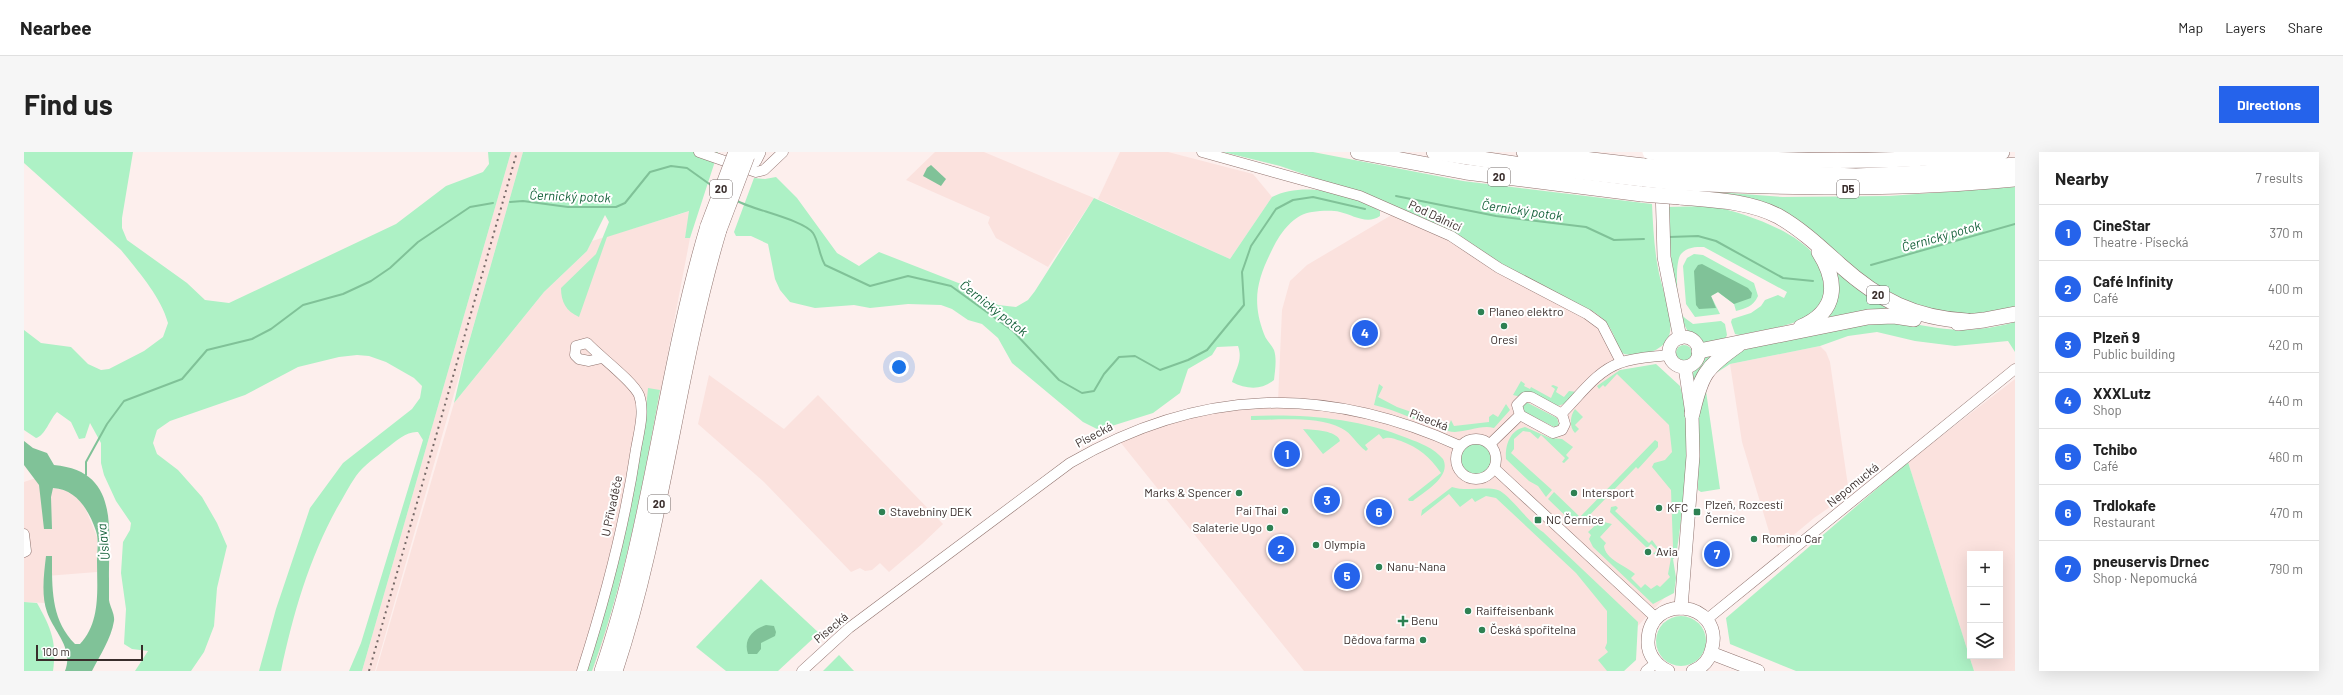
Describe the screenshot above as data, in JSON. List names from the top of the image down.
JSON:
{
  "streets": {
    "highway": ["20", "D5"],
    "street": [
      "Pod Dálnicí",
      "Písecká",
      "Nepomucká",
      "U Přivaděče"
    ]
  },
  "crossings": [
    ["20", "D5"]
  ],
  "water": ["Černický potok", "Úslava"],
  "places": {
    "other": [
      "Planeo elektro",
      "Oresi",
      "Marks & Spencer",
      "Intersport",
      "KFC",
      "Pai Thai",
      "Stavebniny DEK",
      "Salaterie Ugo",
      "Romino Car",
      "Olympia",
      "Avia",
      "Nanu-Nana",
      "Raiffeisenbank",
      "Česká spořitelna",
      "Dědova farma"
    ],
    "transit": ["Plzeň, Rozcestí Černice", "NC Černice"],
    "health": ["Benu"]
  },
  "scale_bar": "100 m",
  "page": {
    "header": "Nearbee",
    "nav": ["Map", "Layers", "Share"],
    "buttons": "Directions",
    "title": "Find us",
    "heading": ["Nearby", "7 results"],
    "list": [
      {
        "mark": "1",
        "name": "CineStar",
        "note": "Theatre · Písecká",
        "value": "370 m"
      },
      {
        "mark": "2",
        "name": "Café Infinity",
        "note": "Café",
        "value": "400 m"
      },
      {
        "mark": "3",
        "name": "Plzeň 9",
        "note": "Public building",
        "value": "420 m"
      },
      {
        "mark": "4",
        "name": "XXXLutz",
        "note": "Shop",
        "value": "440 m"
      },
      {
        "mark": "5",
        "name": "Tchibo",
        "note": "Café",
        "value": "460 m"
      },
      {
        "mark": "6",
        "name": "Trdlokafe",
        "note": "Restaurant",
        "value": "470 m"
      },
      {
        "mark": "7",
        "name": "pneuservis Drnec",
        "note": "Shop · Nepomucká",
        "value": "790 m"
      }
    ],
    "pins": [
      "4",
      "1",
      "3",
      "6",
      "2",
      "7",
      "5"
    ],
    "map_buttons": ["+", "−"],
    "scale": "100 m"
  }
}
